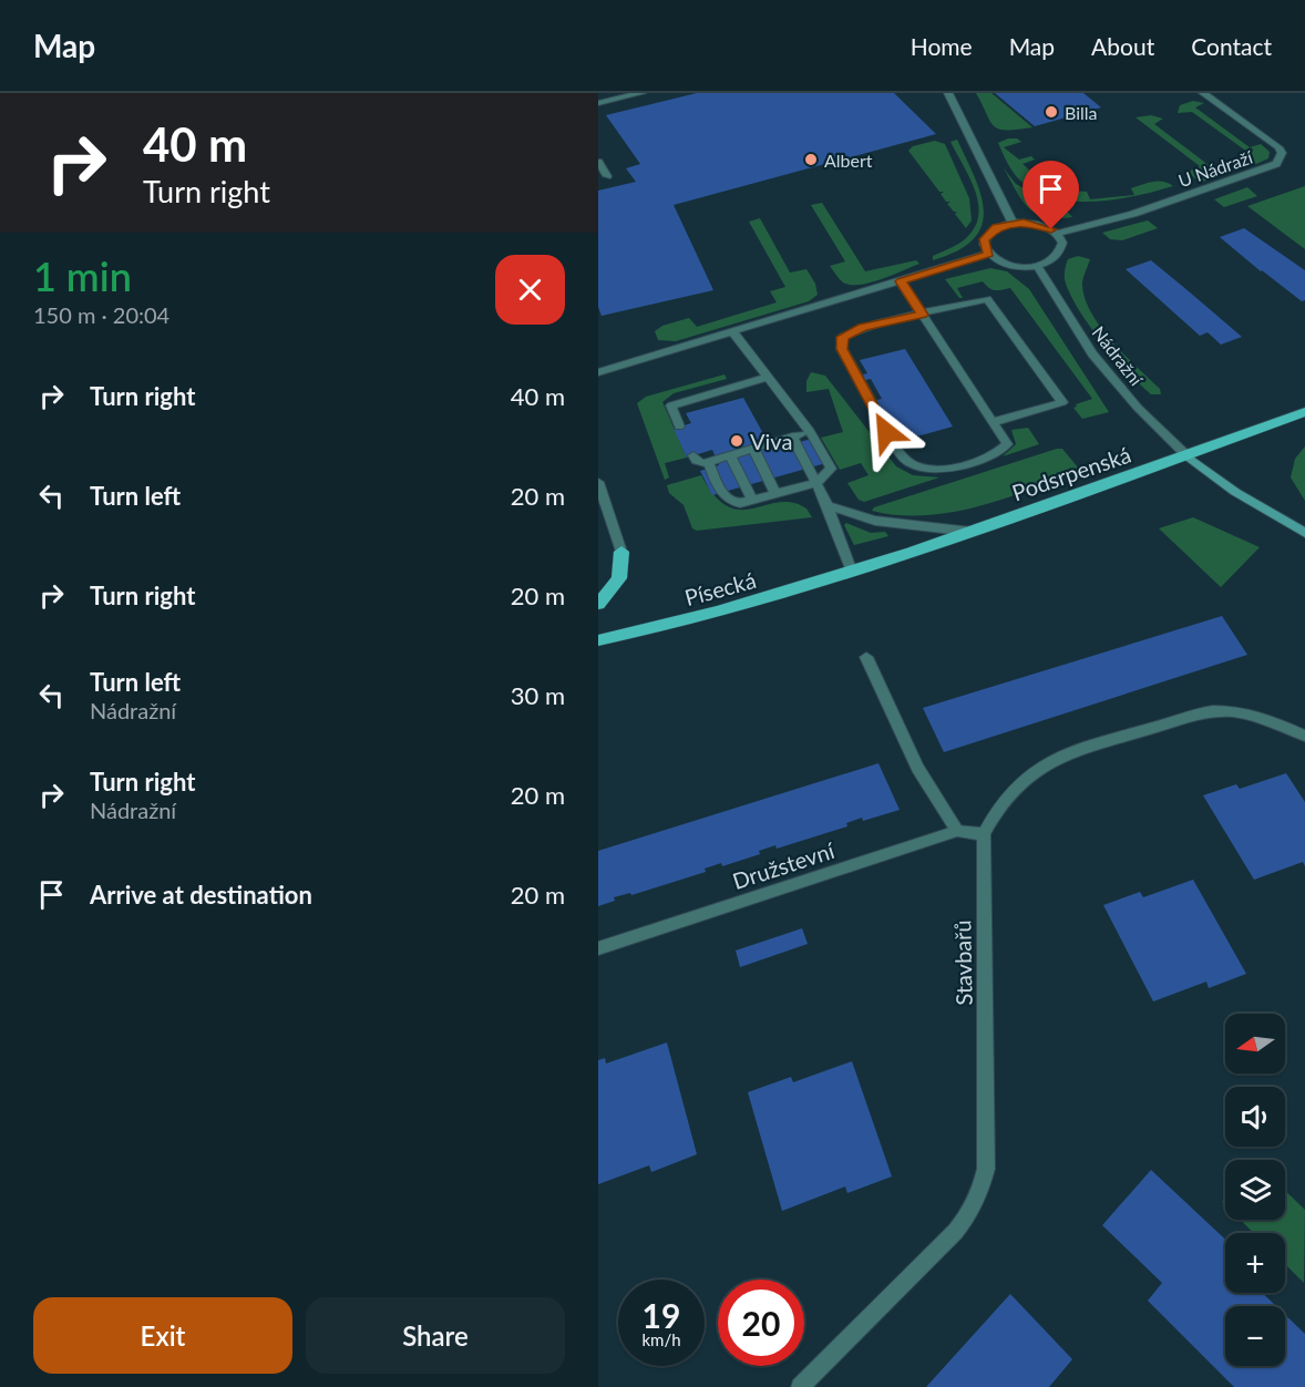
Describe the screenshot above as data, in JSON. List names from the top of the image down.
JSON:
{
  "streets": {
    "main road": ["Podsrpenská", "Písecká"],
    "street": [
      "U Nádraží",
      "Nádražní",
      "Družstevní",
      "Stavbařů"
    ]
  },
  "crossings": [
    ["Nádražní", "Podsrpenská"],
    ["Podsrpenská", "Písecká"],
    ["Družstevní", "Stavbařů"]
  ],
  "places": ["Billa", "Albert", "Viva"],
  "north": "left",
  "page": {
    "header": "Map",
    "nav": [
      "Home",
      "Map",
      "About",
      "Contact"
    ],
    "turn": ["40 m", "Turn right"],
    "heading": ["1 min", "150 m · 20:04"],
    "list": [
      {
        "name": "Turn right",
        "value": "40 m"
      },
      {
        "name": "Turn left",
        "value": "20 m"
      },
      {
        "name": "Turn right",
        "value": "20 m"
      },
      {
        "name": "Turn left",
        "note": "Nádražní",
        "value": "30 m"
      },
      {
        "name": "Turn right",
        "note": "Nádražní",
        "value": "20 m"
      },
      {
        "name": "Arrive at destination",
        "value": "20 m"
      }
    ],
    "map_buttons": ["+", "−"],
    "speed": "19 km/h",
    "limit": "20",
    "buttons": ["Exit", "Share"]
  }
}
